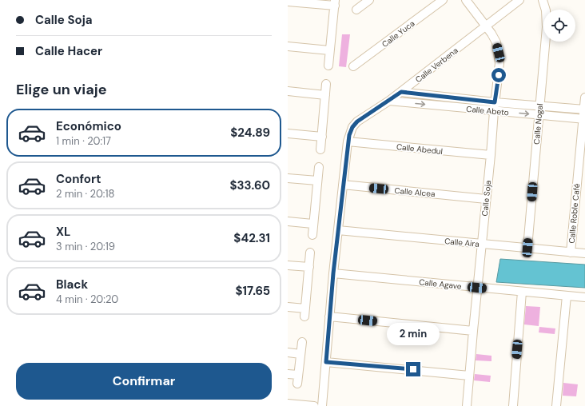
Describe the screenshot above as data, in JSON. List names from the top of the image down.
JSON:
{
  "streets": {
    "street": [
      "Calle Yuca",
      "Calle Verbena",
      "Calle Abeto",
      "Calle Nogal",
      "Calle Abedul",
      "Calle Alcea",
      "Calle Soja",
      "Calle Roble Café",
      "Calle Aira",
      "Calle Agave"
    ]
  },
  "crossings": [
    ["Calle Verbena", "Calle Abeto"],
    ["Calle Verbena", "Calle Abedul"],
    ["Calle Verbena", "Calle Soja"],
    ["Calle Abeto", "Calle Nogal"],
    ["Calle Abeto", "Calle Soja"],
    ["Calle Abeto", "Calle Roble Café"],
    ["Calle Nogal", "Calle Aira"],
    ["Calle Abedul", "Calle Soja"],
    ["Calle Alcea", "Calle Soja"],
    ["Calle Soja", "Calle Aira"],
    ["Calle Soja", "Calle Agave"],
    ["Calle Roble Café", "Calle Aira"]
  ],
  "page": {
    "banner": ["Calle Soja", "Calle Hacer"],
    "heading": "Elige un viaje",
    "list": [
      {
        "name": "Económico",
        "note": "1 min · 20:17",
        "value": "$24.89"
      },
      {
        "name": "Confort",
        "note": "2 min · 20:18",
        "value": "$33.60"
      },
      {
        "name": "XL",
        "note": "3 min · 20:19",
        "value": "$42.31"
      },
      {
        "name": "Black",
        "note": "4 min · 20:20",
        "value": "$17.65"
      }
    ],
    "bubble": "2 min",
    "buttons": "Confirmar"
  }
}
